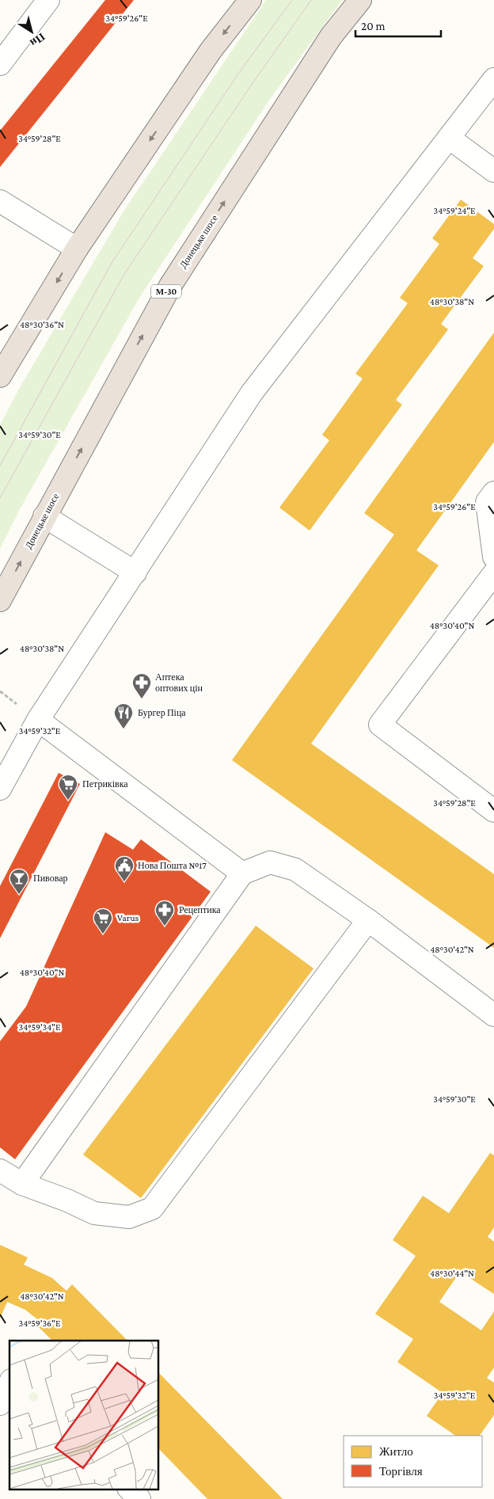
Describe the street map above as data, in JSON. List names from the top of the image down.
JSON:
{
  "streets": {
    "highway": ["Донецьке шосе", "М-30"]
  },
  "places": {
    "pharmacy": ["Аптека оптових цін", "Рецептика"],
    "restaurant": ["Бургер Піца"],
    "supermarket": ["Петриківка", "Varus"],
    "public building": ["Нова Пошта №17"],
    "bar": ["Пивовар"]
  },
  "legend": ["Житло", "Торгівля"],
  "scale_bar": "20 m",
  "north": "bottom right",
  "coordinates": [
    "34°59'26\"E",
    "34°59'28\"E",
    "34°59'24\"E",
    "48°30'38\"N",
    "48°30'36\"N",
    "34°59'30\"E",
    "48°30'40\"N",
    "34°59'32\"E",
    "48°30'42\"N",
    "34°59'34\"E",
    "48°30'44\"N",
    "34°59'36\"E"
  ]
}
